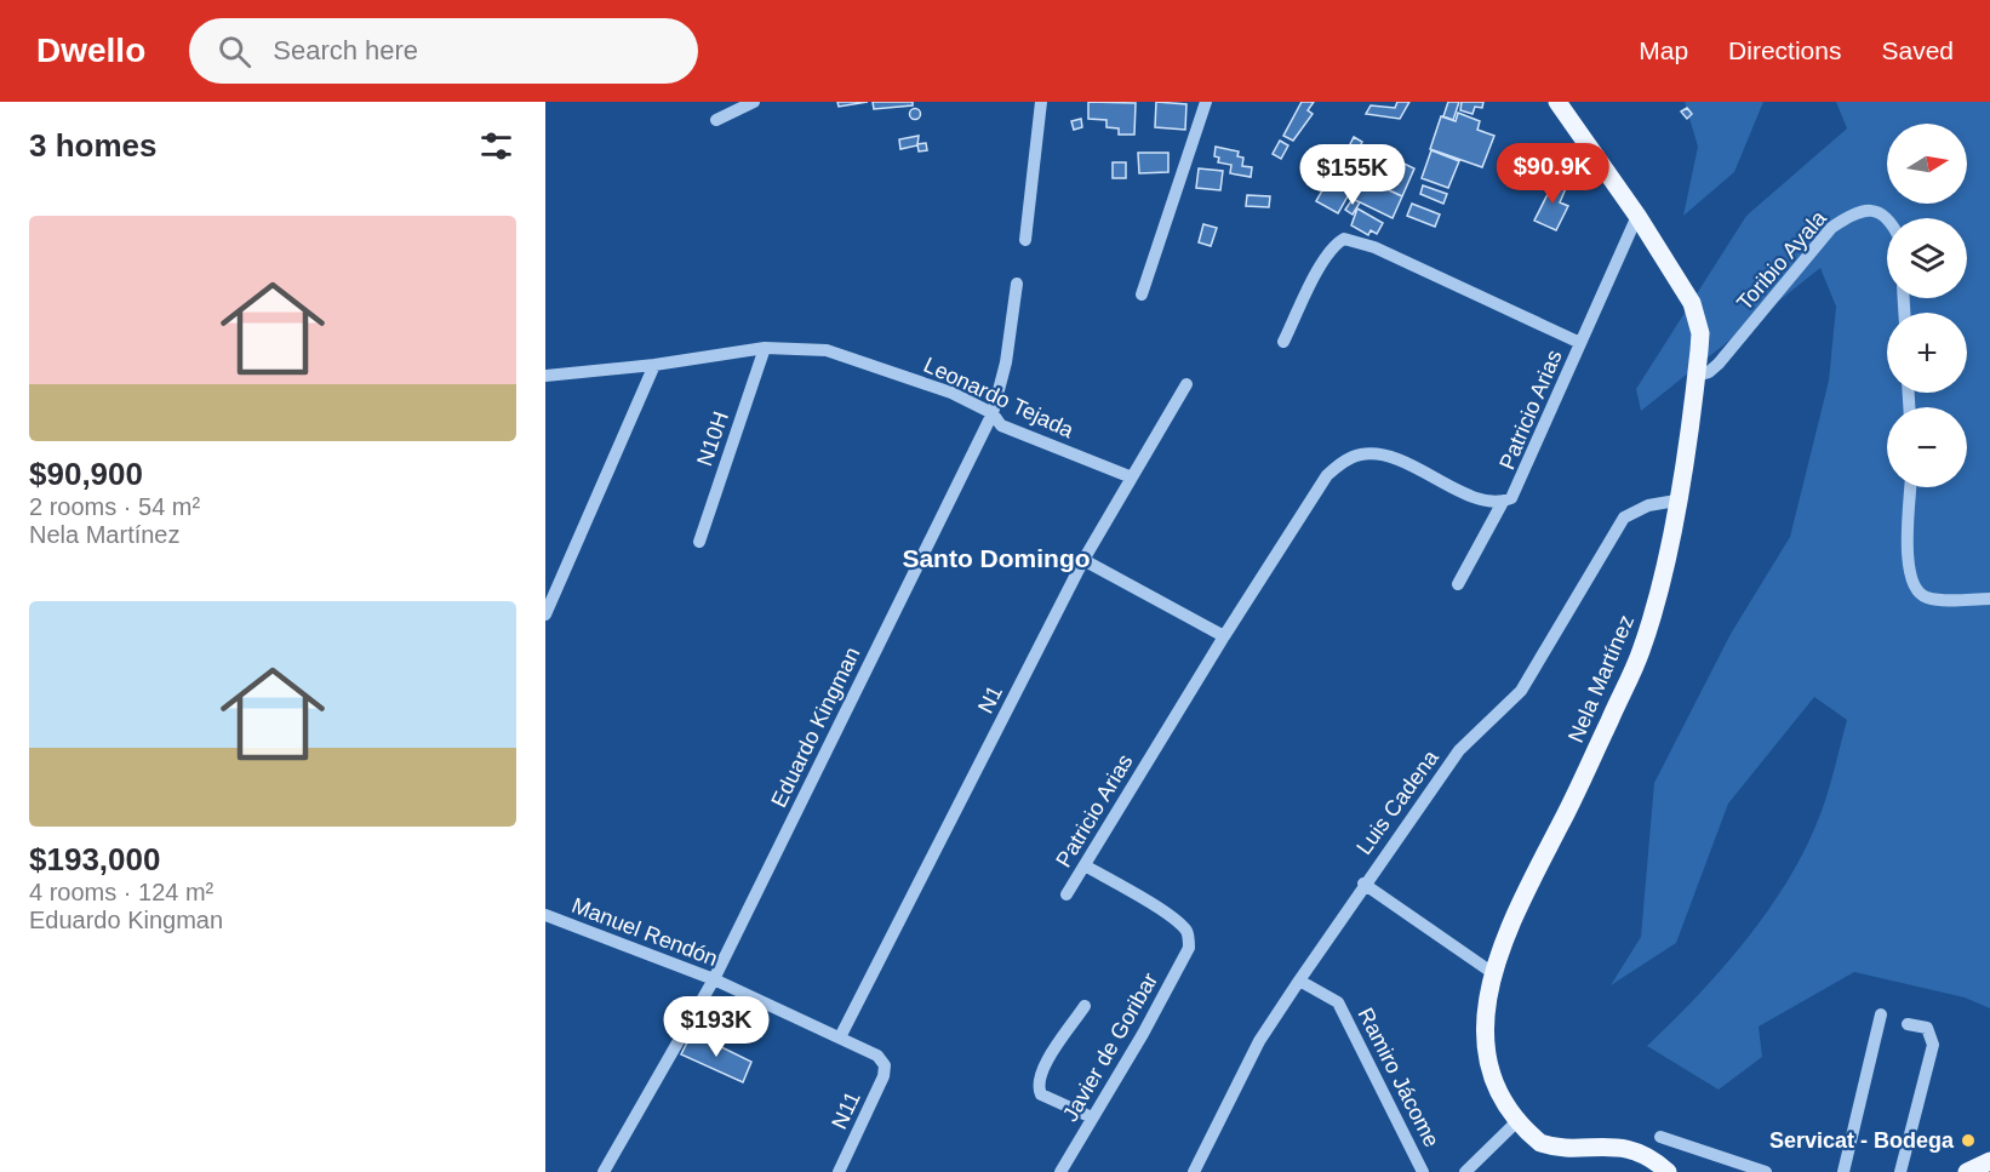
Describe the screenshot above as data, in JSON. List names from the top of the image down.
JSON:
{
  "streets": {
    "main road": ["Nela Martínez"],
    "street": [
      "Toribio Ayala",
      "Leonardo Tejada",
      "Patricio Arias",
      "N10H",
      "N1",
      "Eduardo Kingman",
      "Luis Cadena",
      "Manuel Rendón",
      "Javier de Goribar",
      "Ramiro Jácome",
      "N11"
    ]
  },
  "crossings": [
    ["Toribio Ayala", "Nela Martínez"],
    ["Leonardo Tejada", "N10H"],
    ["Leonardo Tejada", "N1"],
    ["Leonardo Tejada", "Eduardo Kingman"],
    ["Patricio Arias", "Nela Martínez"],
    ["Patricio Arias", "Javier de Goribar"],
    ["Nela Martínez", "Luis Cadena"],
    ["N1", "Manuel Rendón"],
    ["Eduardo Kingman", "Manuel Rendón"],
    ["Luis Cadena", "Ramiro Jácome"],
    ["Manuel Rendón", "N11"]
  ],
  "districts": ["Santo Domingo"],
  "places": ["Servicat - Bodega"],
  "north": "right",
  "page": {
    "header": "Dwello",
    "search": "Search here",
    "nav": ["Map", "Directions", "Saved"],
    "heading": "3 homes",
    "map_buttons": ["+", "−"],
    "price": ["$90.9K", "$155K", "$193K"],
    "list": [
      {
        "name": "$90,900",
        "note": "2 rooms · 54 m² · Nela Martínez"
      },
      {
        "name": "$193,000",
        "note": "4 rooms · 124 m² · Eduardo Kingman"
      }
    ]
  }
}
